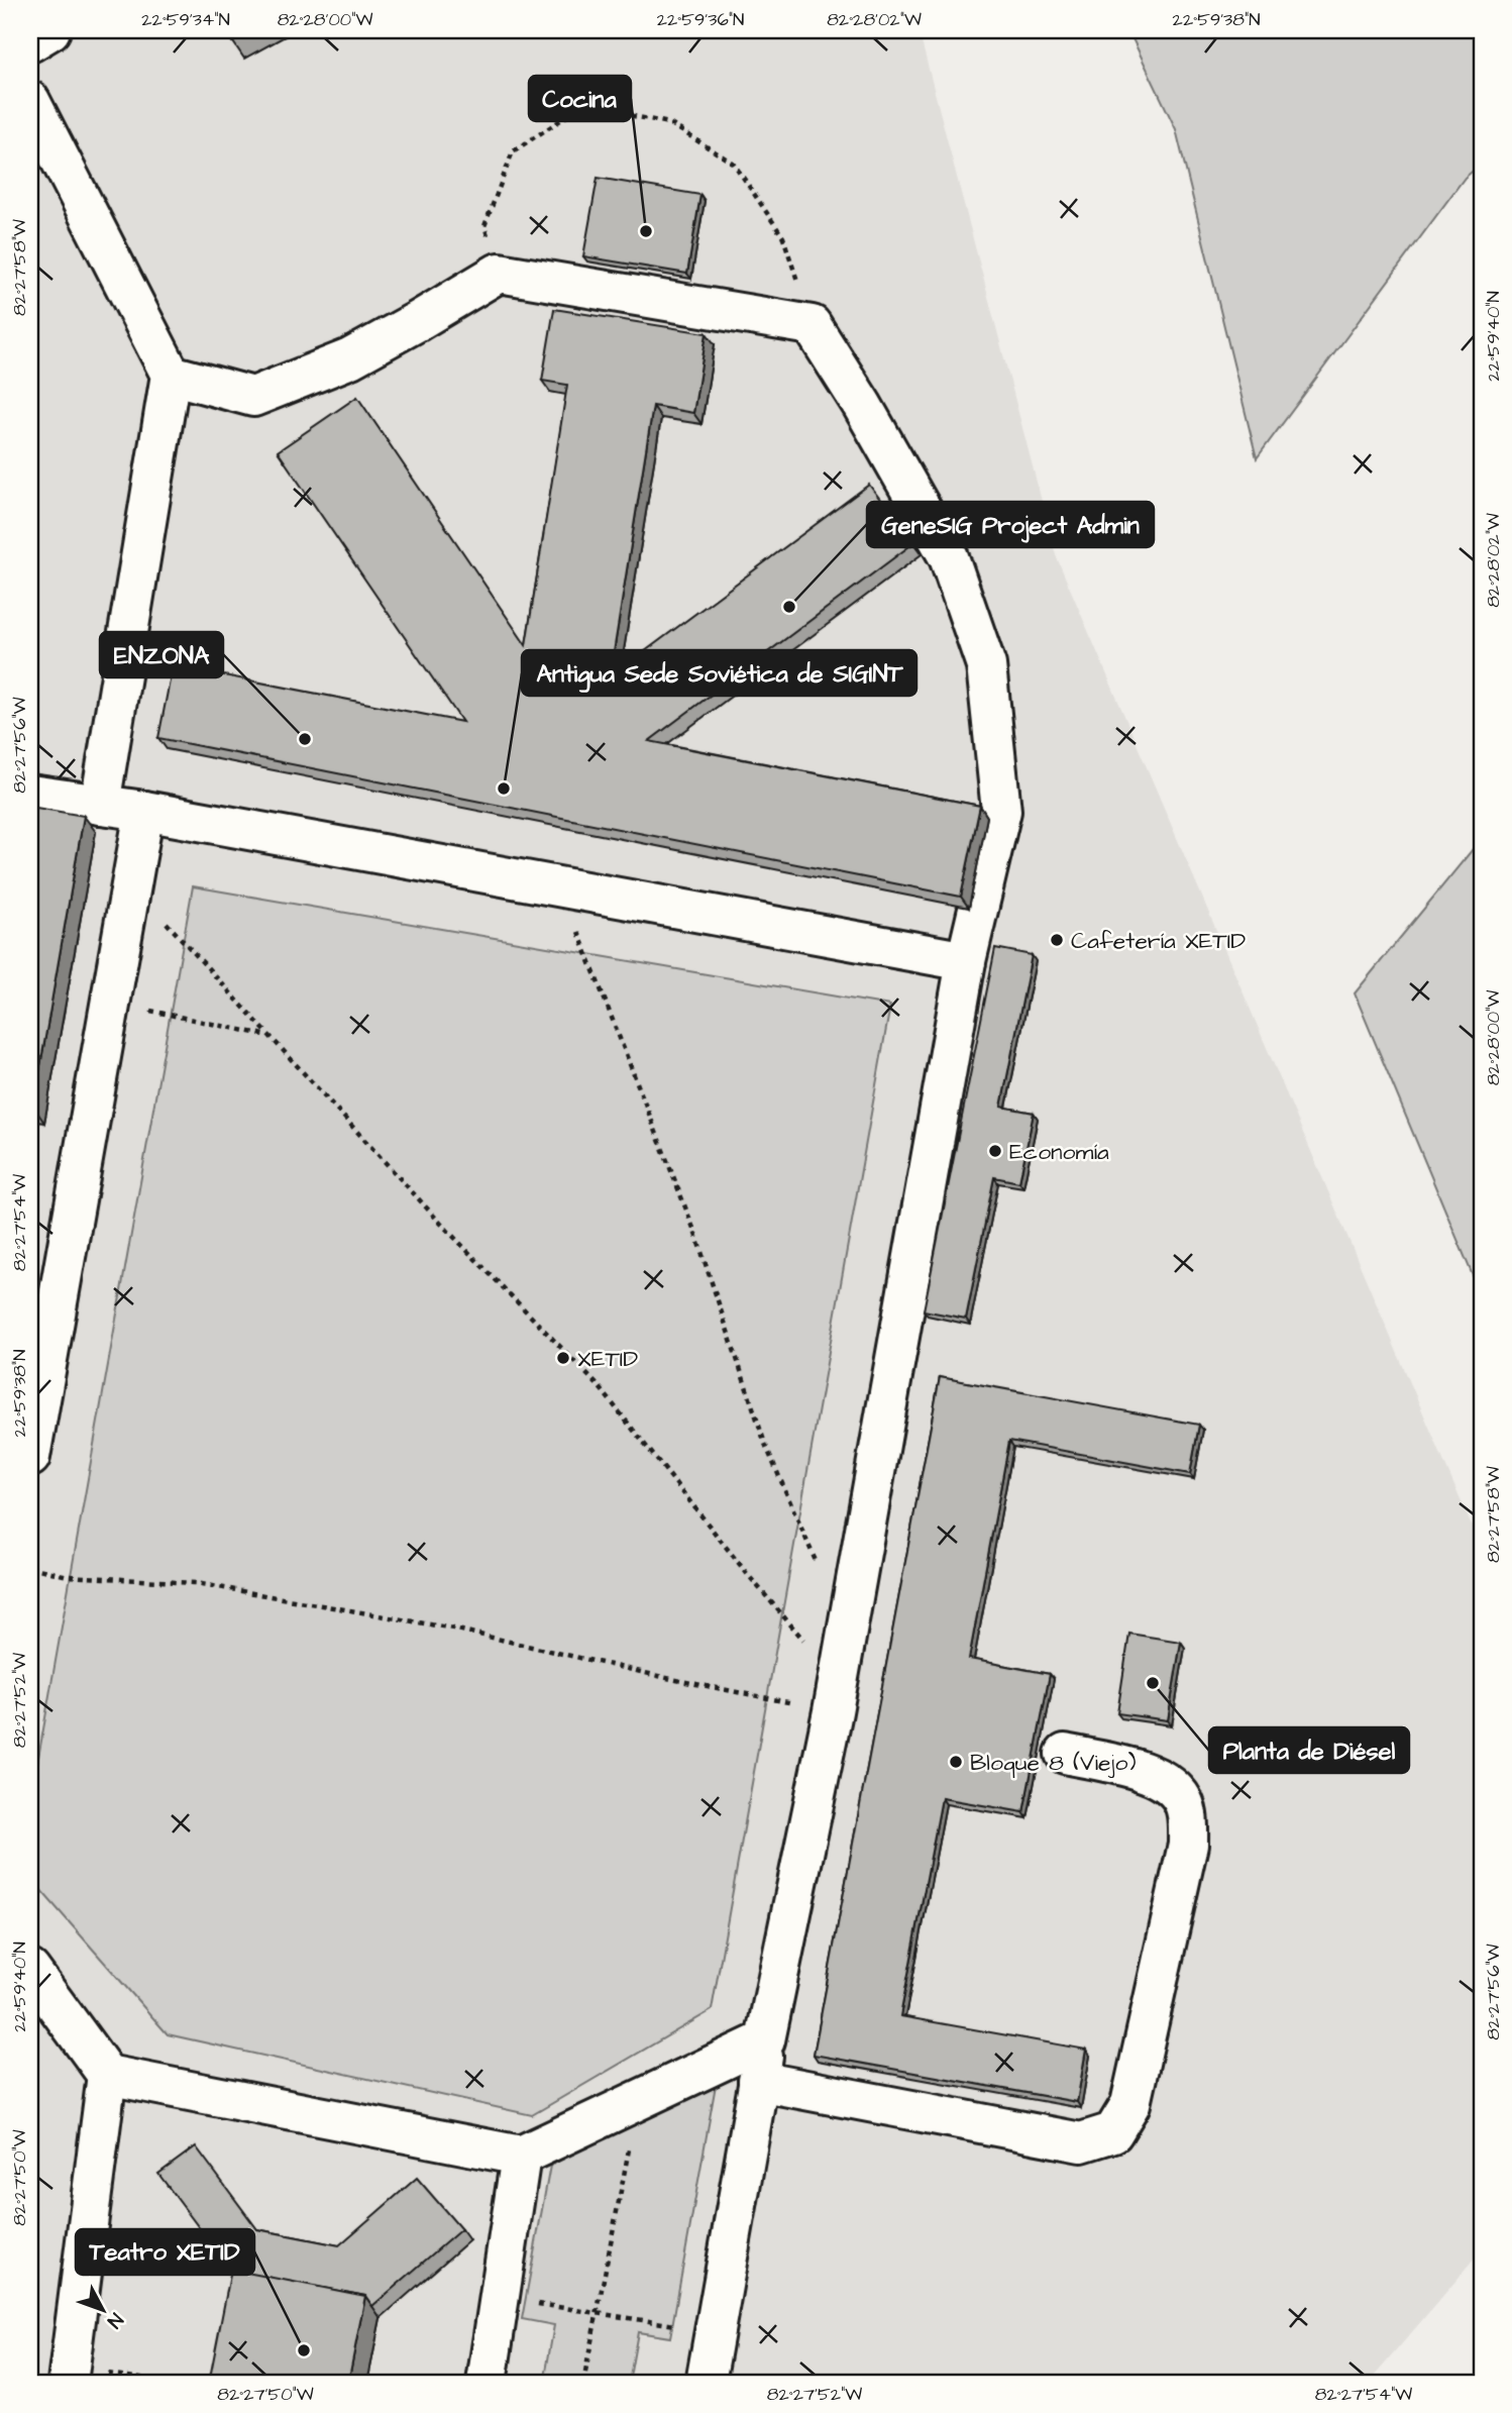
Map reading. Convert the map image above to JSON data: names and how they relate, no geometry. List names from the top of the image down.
{
  "places": [
    "Cocina",
    "GeneSIG Project Admin",
    "ENZONA",
    "Antigua Sede Soviética de SIGINT",
    "Cafetería XETID",
    "Economía",
    "XETID",
    "Planta de Diésel",
    "Bloque 8 (Viejo)",
    "Teatro XETID"
  ],
  "north": "bottom right",
  "coordinates": [
    "22°59'34\"N",
    "82°28'00\"W",
    "22°59'36\"N",
    "82°28'02\"W",
    "22°59'38\"N",
    "82°27'58\"W",
    "22°59'40\"N",
    "82°27'56\"W",
    "82°27'54\"W",
    "82°27'52\"W",
    "82°27'50\"W"
  ]
}
